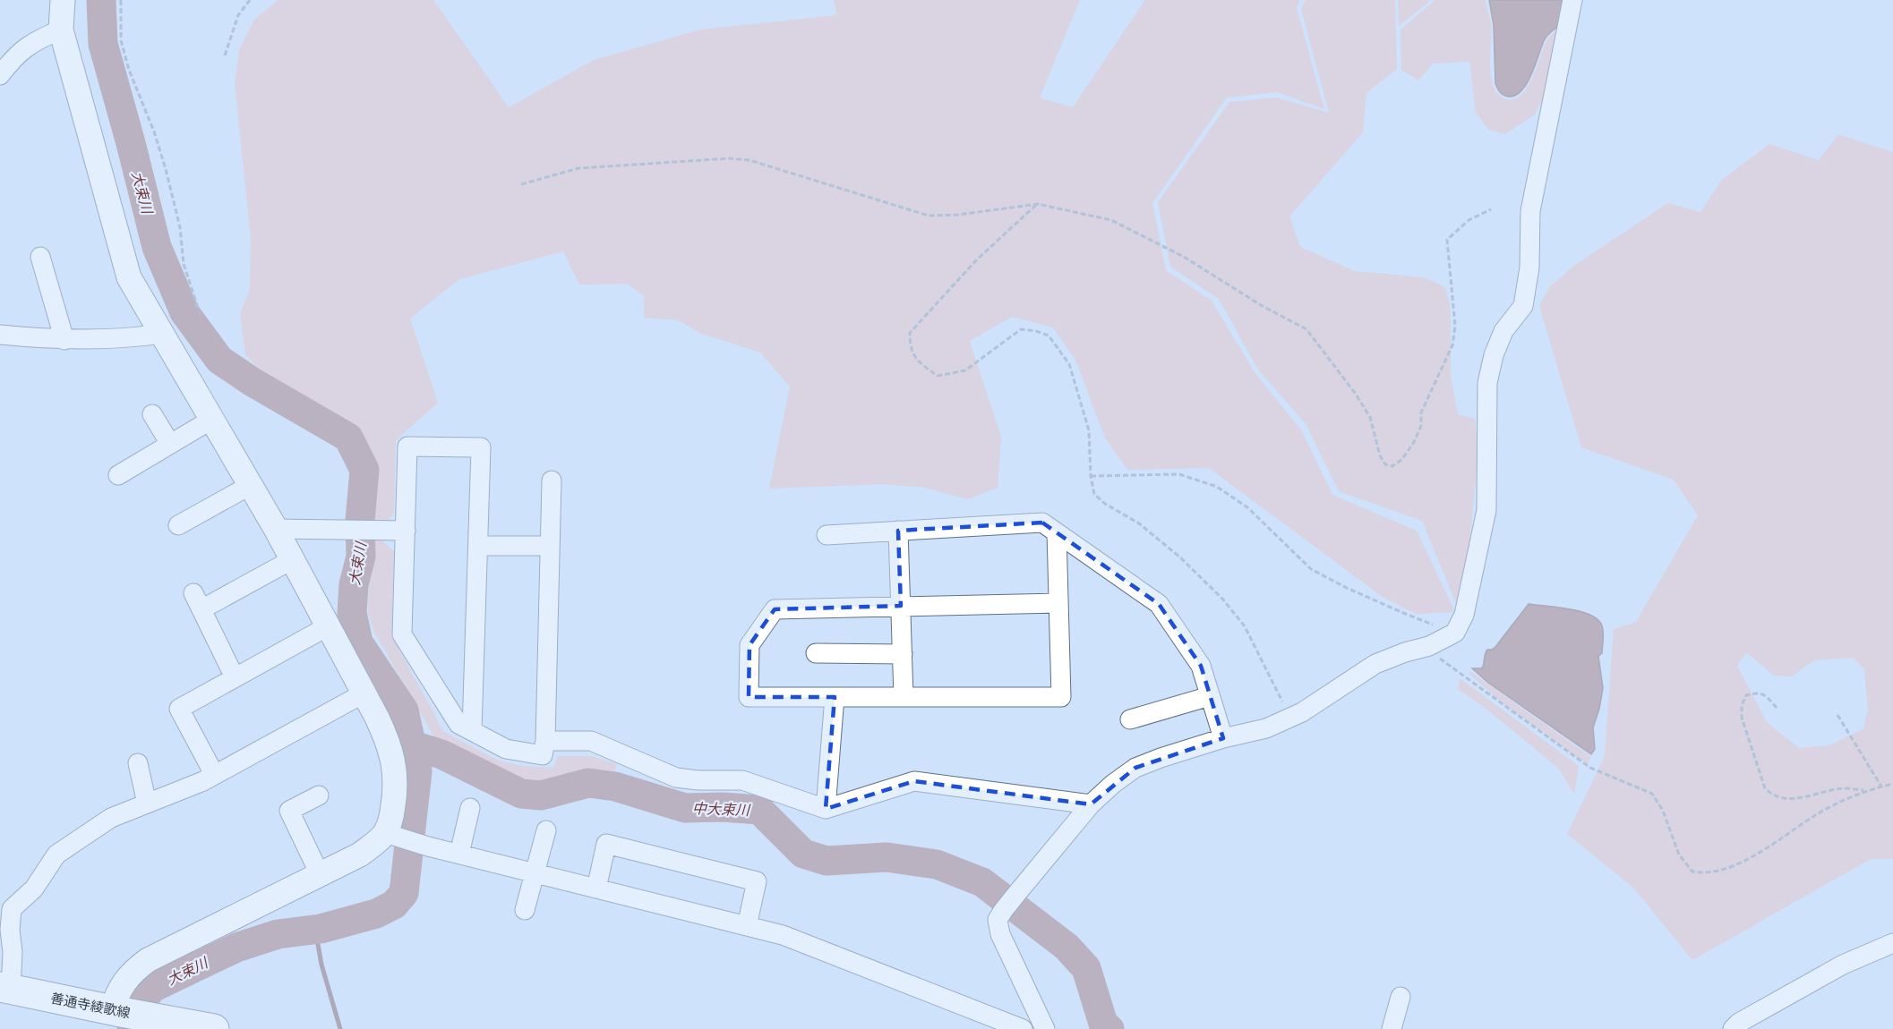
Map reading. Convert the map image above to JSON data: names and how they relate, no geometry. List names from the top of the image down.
{
  "streets": {
    "main road": ["善通寺綾歌線"]
  },
  "water": ["大束川", "中大束川"]
}
